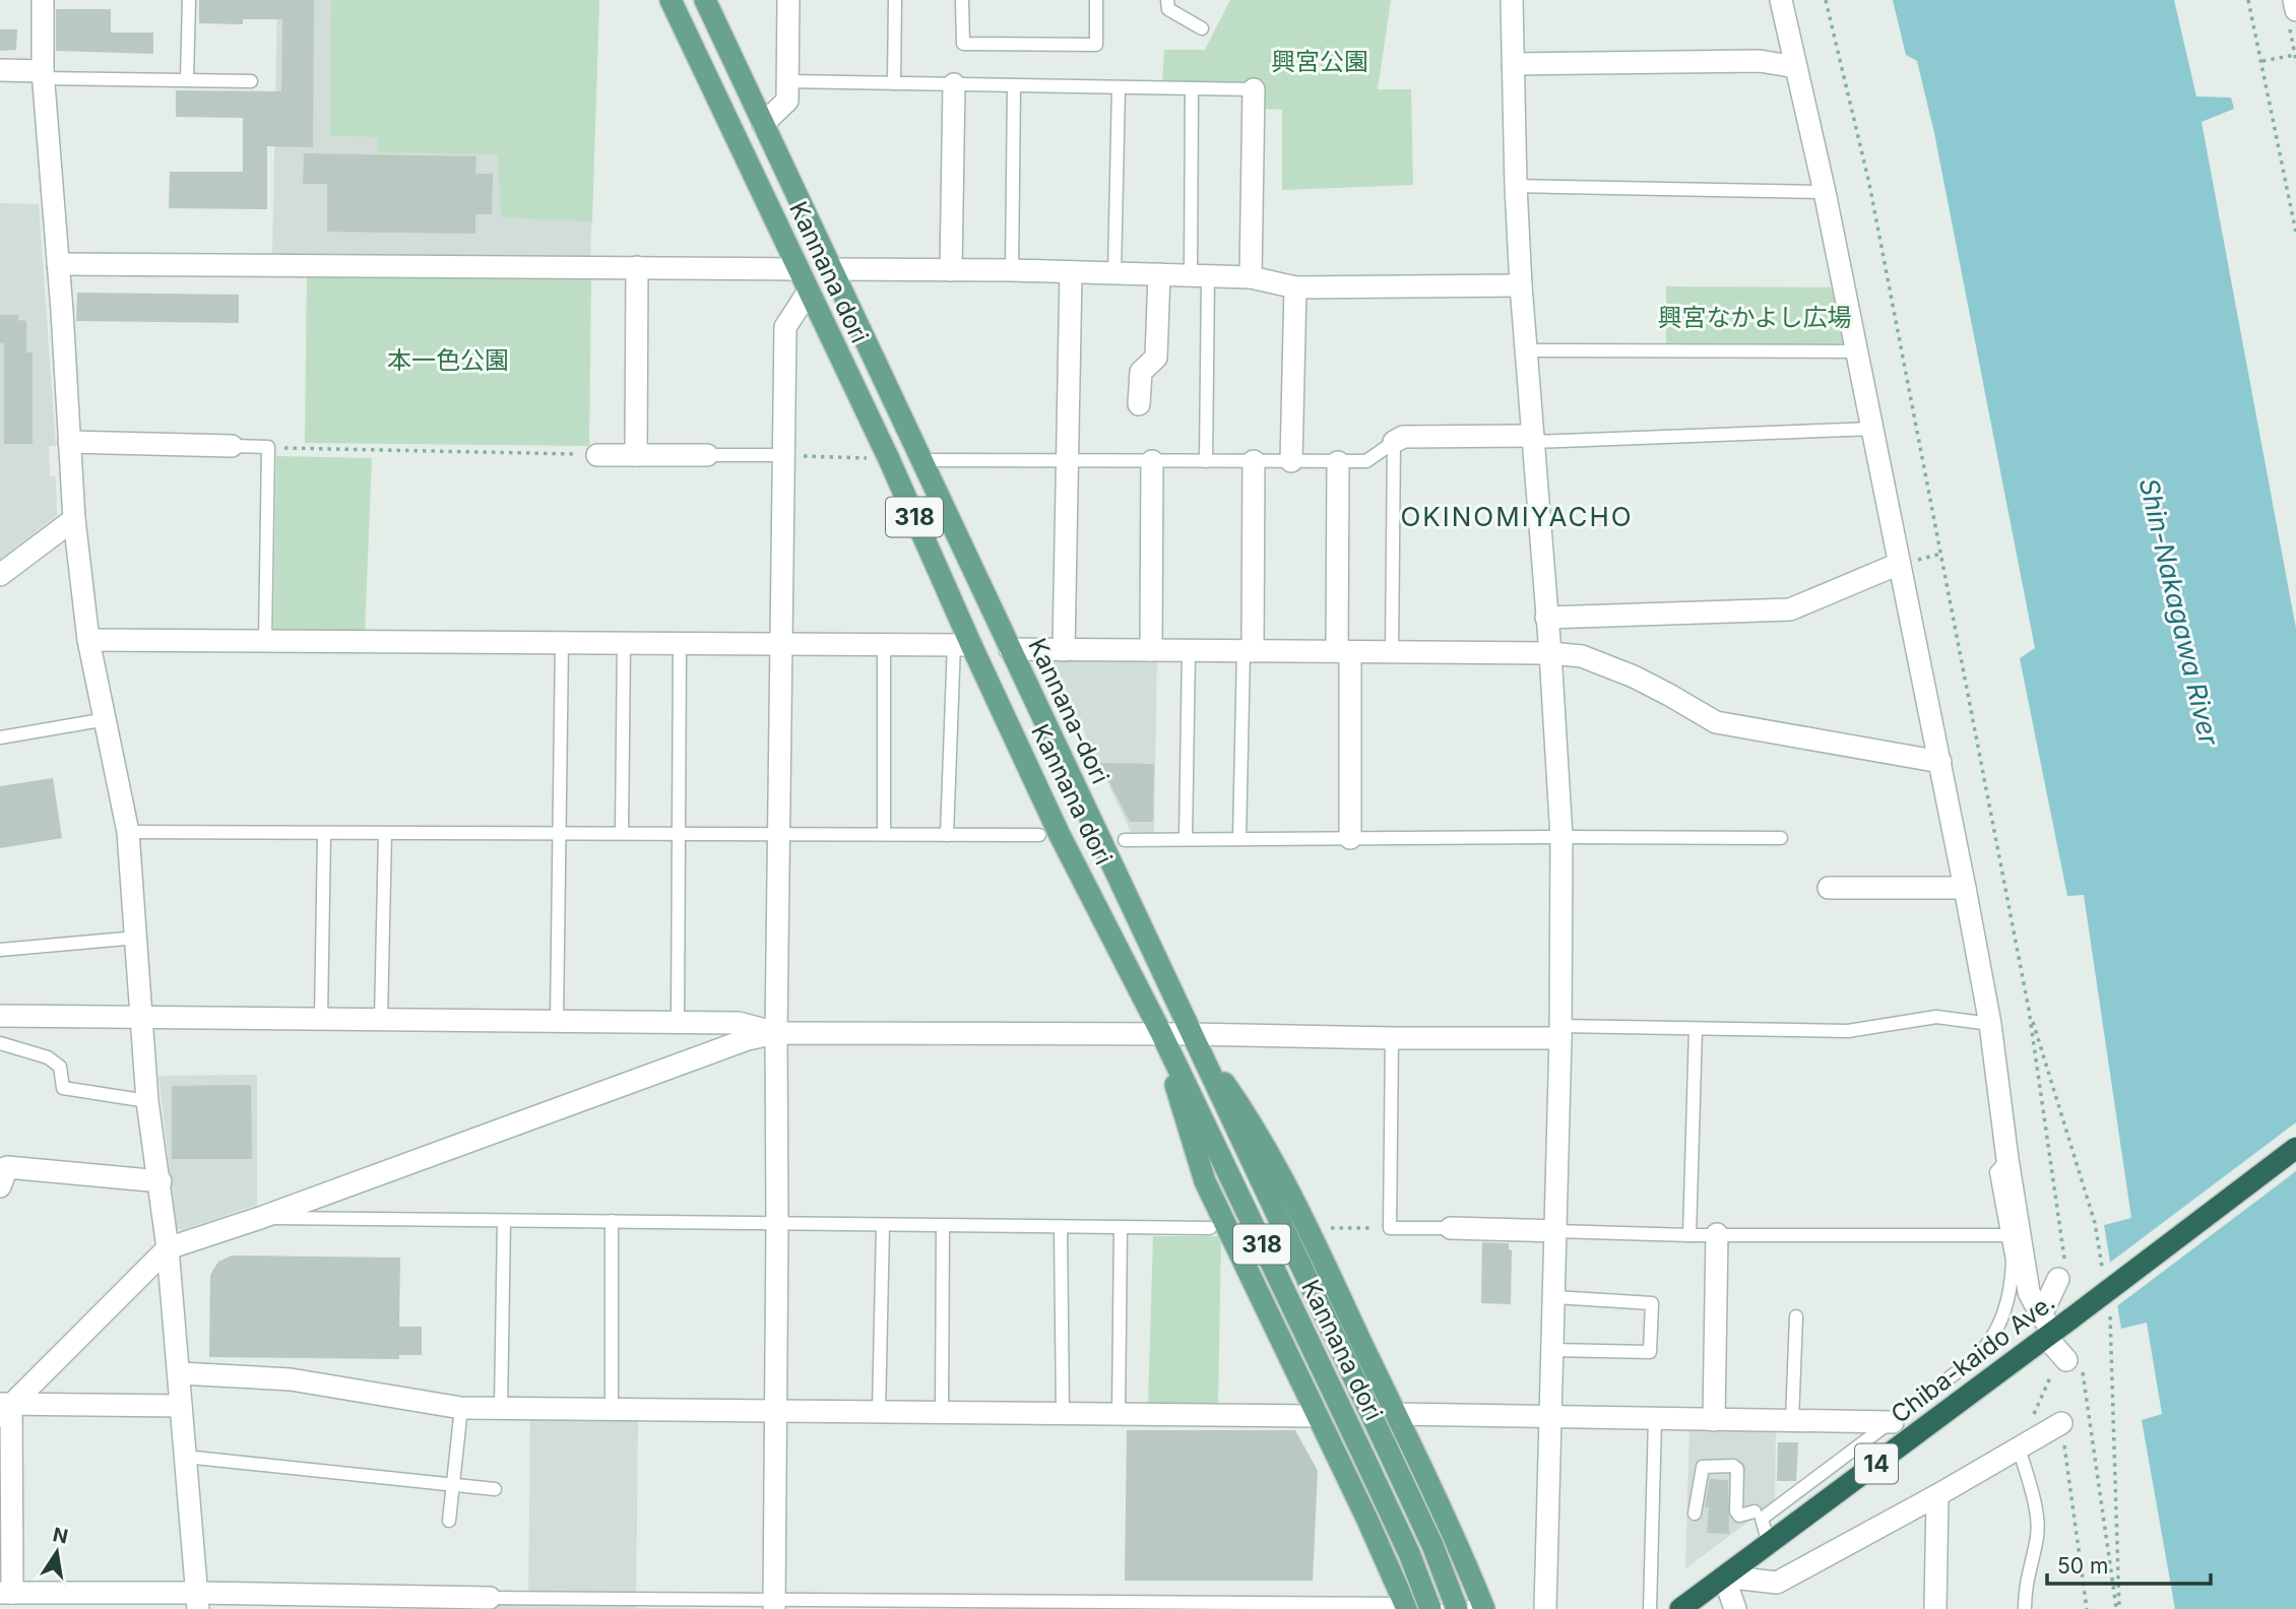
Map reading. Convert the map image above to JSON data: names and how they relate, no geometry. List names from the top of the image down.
{
  "streets": {
    "highway": ["Chiba-kaido Ave.", "14"],
    "main road": ["Kannana dori", "318", "Kannana-dori"]
  },
  "crossings": [
    ["Kannana dori", "Kannana-dori"]
  ],
  "districts": ["OKINOMIYACHO"],
  "water": ["Shin-Nakagawa River"],
  "parks": ["興宮公園", "興宮なかよし広場", "本一色公園"],
  "scale_bar": "50 m",
  "north": "top"
}
